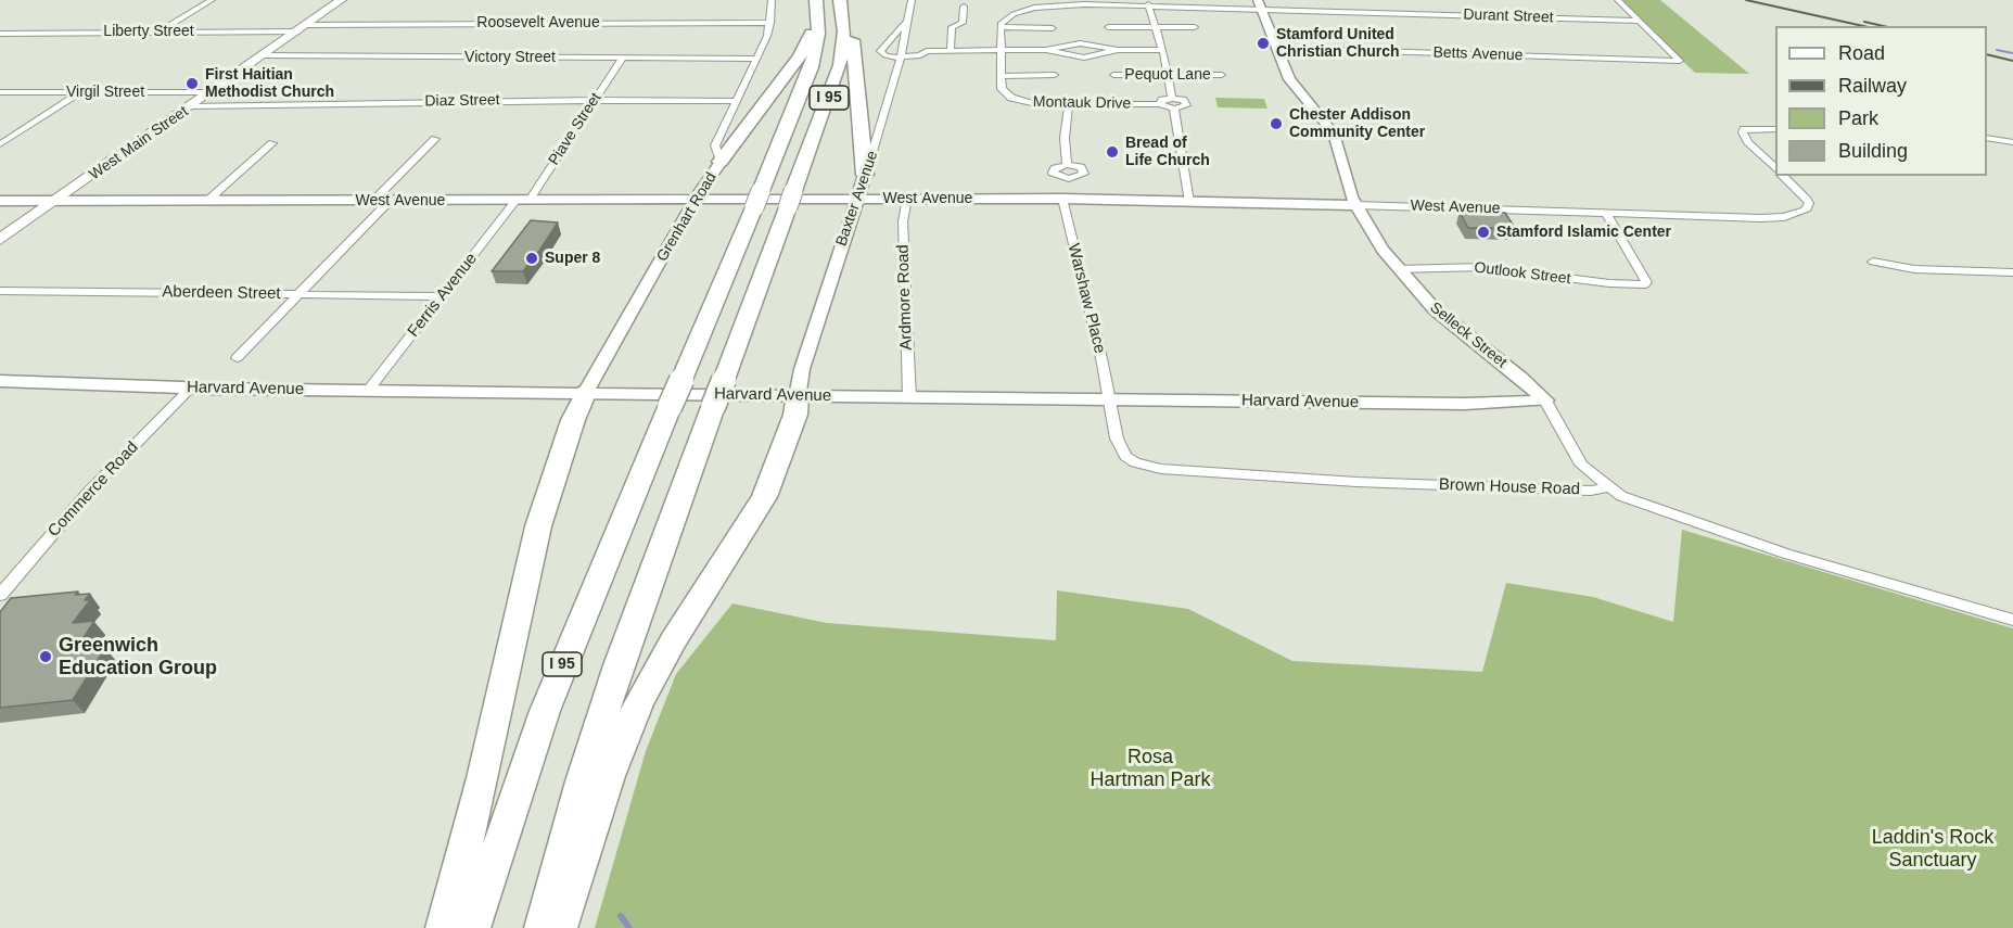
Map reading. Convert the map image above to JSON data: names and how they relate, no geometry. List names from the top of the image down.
{
  "streets": {
    "highway": ["I 95"],
    "main road": [
      "West Main Street",
      "Baxter Avenue",
      "West Avenue",
      "Grenhart Road",
      "Selleck Street",
      "Harvard Avenue"
    ],
    "street": [
      "Durant Street",
      "Roosevelt Avenue",
      "Liberty Street",
      "Betts Avenue",
      "Victory Street",
      "Pequot Lane",
      "Virgil Street",
      "Diaz Street",
      "Montauk Drive",
      "Piave Street",
      "Outlook Street",
      "Aberdeen Street",
      "Ferris Avenue",
      "Ardmore Road",
      "Warshaw Place",
      "Brown House Road",
      "Commerce Road"
    ]
  },
  "crossings": [
    ["Durant Street", "Betts Avenue"],
    ["Durant Street", "Selleck Street"],
    ["Roosevelt Avenue", "Liberty Street"],
    ["Roosevelt Avenue", "West Main Street"],
    ["Roosevelt Avenue", "Grenhart Road"],
    ["Liberty Street", "West Main Street"],
    ["Betts Avenue", "Selleck Street"],
    ["Victory Street", "Piave Street"],
    ["Victory Street", "West Main Street"],
    ["Victory Street", "Grenhart Road"],
    ["Virgil Street", "West Main Street"],
    ["Diaz Street", "Piave Street"],
    ["Diaz Street", "West Main Street"],
    ["Diaz Street", "Grenhart Road"],
    ["Piave Street", "West Avenue"],
    ["Piave Street", "Ferris Avenue"],
    ["West Main Street", "West Avenue"],
    ["Baxter Avenue", "West Avenue"],
    ["Baxter Avenue", "Harvard Avenue"],
    ["West Avenue", "Grenhart Road"],
    ["West Avenue", "Outlook Street"],
    ["West Avenue", "Ferris Avenue"],
    ["West Avenue", "Ardmore Road"],
    ["West Avenue", "Warshaw Place"],
    ["West Avenue", "Selleck Street"],
    ["Grenhart Road", "Harvard Avenue"],
    ["Outlook Street", "Selleck Street"],
    ["Aberdeen Street", "Ferris Avenue"],
    ["Ferris Avenue", "Harvard Avenue"],
    ["Ardmore Road", "Harvard Avenue"],
    ["Warshaw Place", "Harvard Avenue"],
    ["Warshaw Place", "Brown House Road"],
    ["Selleck Street", "Harvard Avenue"],
    ["Selleck Street", "Brown House Road"],
    ["Harvard Avenue", "Brown House Road"],
    ["Harvard Avenue", "Commerce Road"]
  ],
  "parks": ["Rosa Hartman Park", "Laddin's Rock Sanctuary"],
  "places": [
    "Stamford United Christian Church",
    "First Haitian Methodist Church",
    "Chester Addison Community Center",
    "Bread of Life Church",
    "Stamford Islamic Center",
    "Super 8",
    "Greenwich Education Group"
  ],
  "legend": [
    "Road",
    "Railway",
    "Park",
    "Building"
  ]
}
